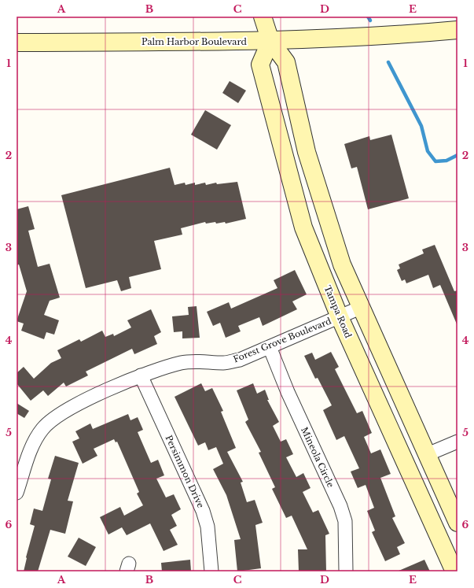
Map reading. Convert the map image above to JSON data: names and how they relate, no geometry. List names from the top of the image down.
{
  "streets": {
    "main road": ["Palm Harbor Boulevard", "Tampa Road"],
    "street": ["Forest Grove Boulevard", "Mineola Circle", "Persimmon Drive"]
  },
  "crossings": [
    ["Palm Harbor Boulevard", "Tampa Road"],
    ["Tampa Road", "Forest Grove Boulevard"],
    ["Forest Grove Boulevard", "Mineola Circle"],
    ["Forest Grove Boulevard", "Persimmon Drive"]
  ],
  "grid": {
    "columns": [
      "A",
      "B",
      "C",
      "D",
      "E"
    ],
    "rows": [
      "1",
      "2",
      "3",
      "4",
      "5",
      "6"
    ]
  }
}
